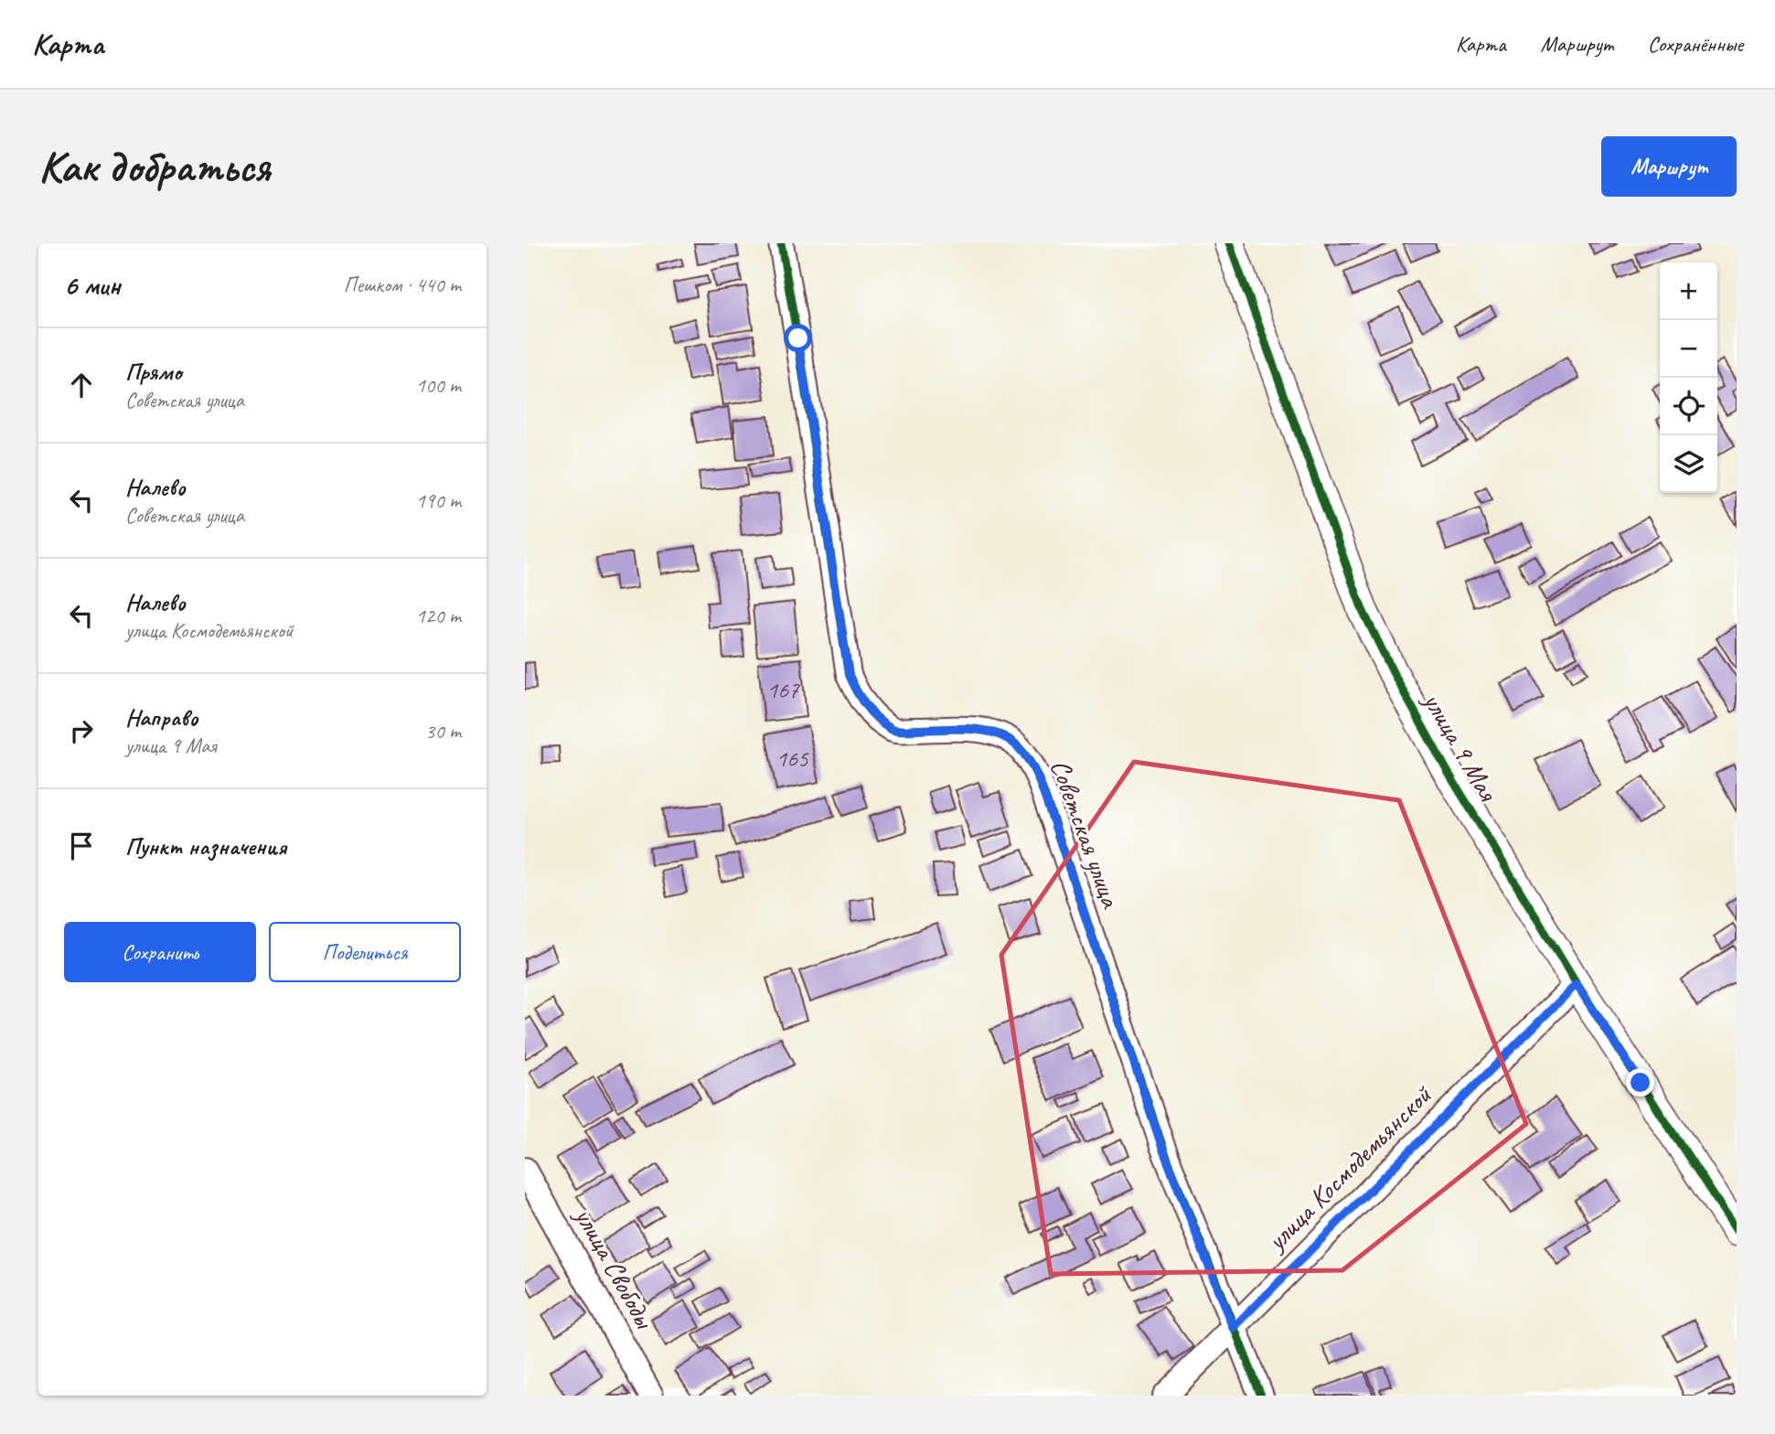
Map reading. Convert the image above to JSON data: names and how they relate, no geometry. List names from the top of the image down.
{
  "streets": {
    "street": [
      "улица 9 Мая",
      "Советская улица",
      "улица Космодемьянской",
      "улица Свободы"
    ]
  },
  "crossings": [
    ["улица 9 Мая", "улица Космодемьянской"],
    ["Советская улица", "улица Космодемьянской"]
  ],
  "house_numbers": ["167", "165"],
  "page": {
    "header": "Карта",
    "nav": ["Карта", "Маршрут", "Сохранённые"],
    "buttons": [
      "Маршрут",
      ["Сохранить", "Поделиться"]
    ],
    "title": "Как добраться",
    "heading": ["6 мин", "Пешком · 440 m"],
    "map_buttons": ["+", "−"],
    "list": [
      ["Прямо", "Советская улица", "100 m"],
      ["Налево", "Советская улица", "190 m"],
      ["Налево", "улица Космодемьянской", "120 m"],
      ["Направо", "улица 9 Мая", "30 m"],
      "Пункт назначения"
    ]
  }
}
